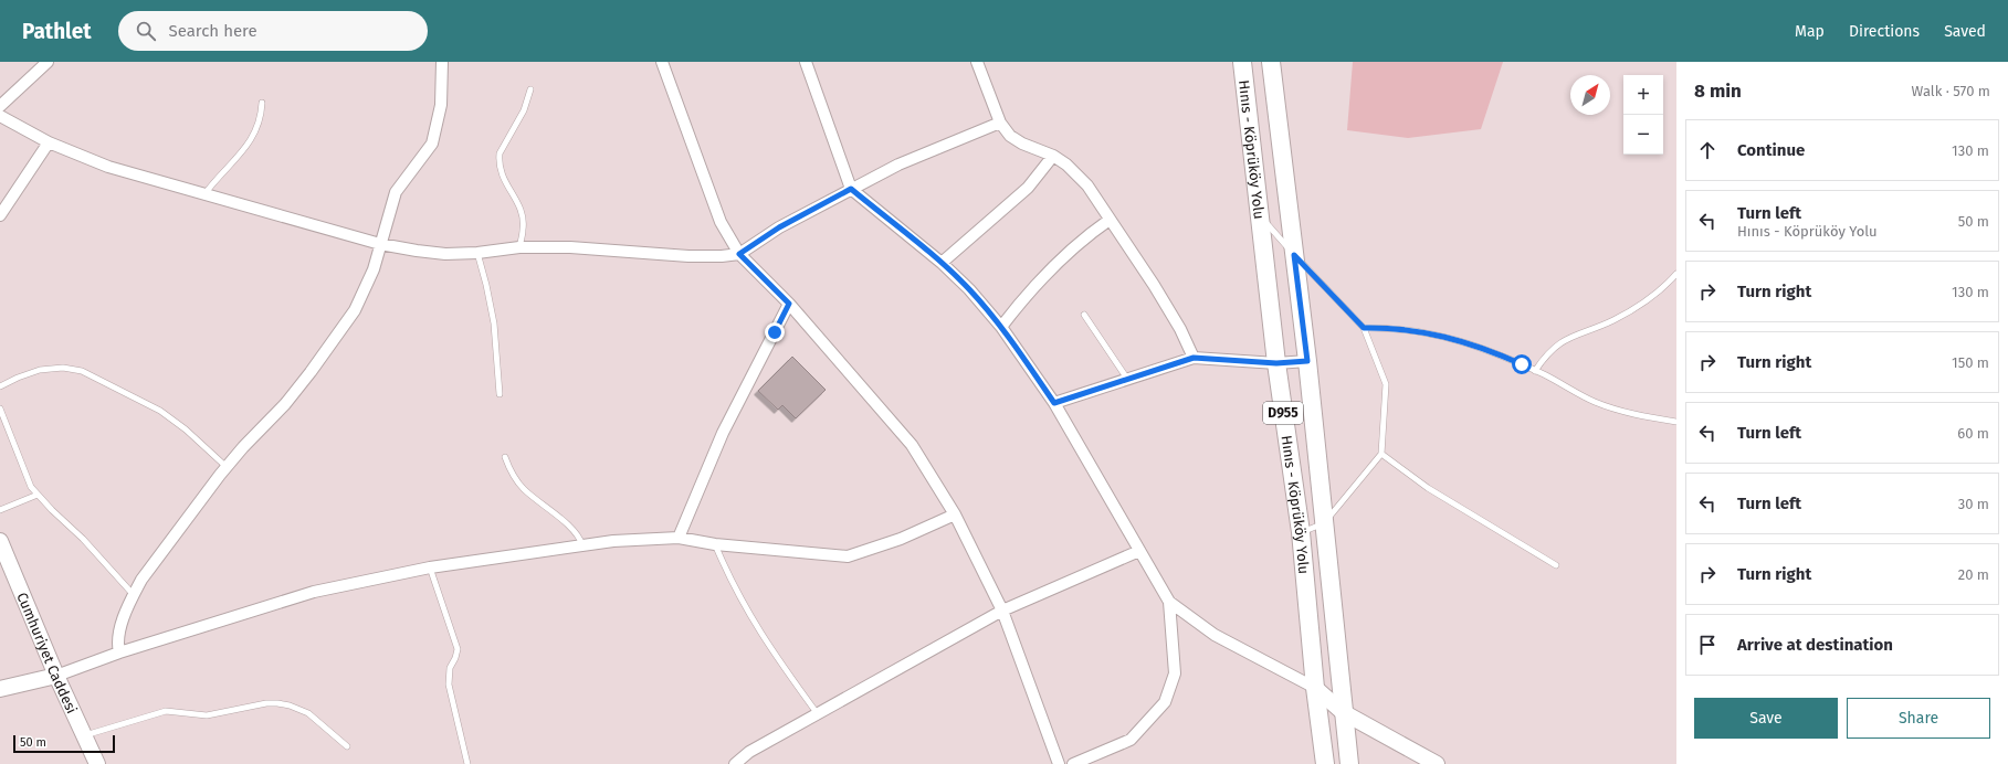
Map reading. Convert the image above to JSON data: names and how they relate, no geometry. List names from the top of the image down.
{
  "streets": {
    "main road": ["Hınıs - Köprüköy Yolu", "D955", "Cumhuriyet Caddesi"]
  },
  "scale_bar": "50 m",
  "north": "top right",
  "page": {
    "header": "Pathlet",
    "search": "Search here",
    "nav": ["Map", "Directions", "Saved"],
    "heading": ["8 min", "Walk · 570 m"],
    "map_buttons": ["+", "−"],
    "list": [
      ["Continue", "130 m"],
      ["Turn left", "Hınıs - Köprüköy Yolu", "50 m"],
      ["Turn right", "130 m"],
      ["Turn right", "150 m"],
      ["Turn left", "60 m"],
      ["Turn left", "30 m"],
      ["Turn right", "20 m"],
      "Arrive at destination"
    ],
    "buttons": ["Save", "Share"],
    "scale": "50 m"
  }
}
